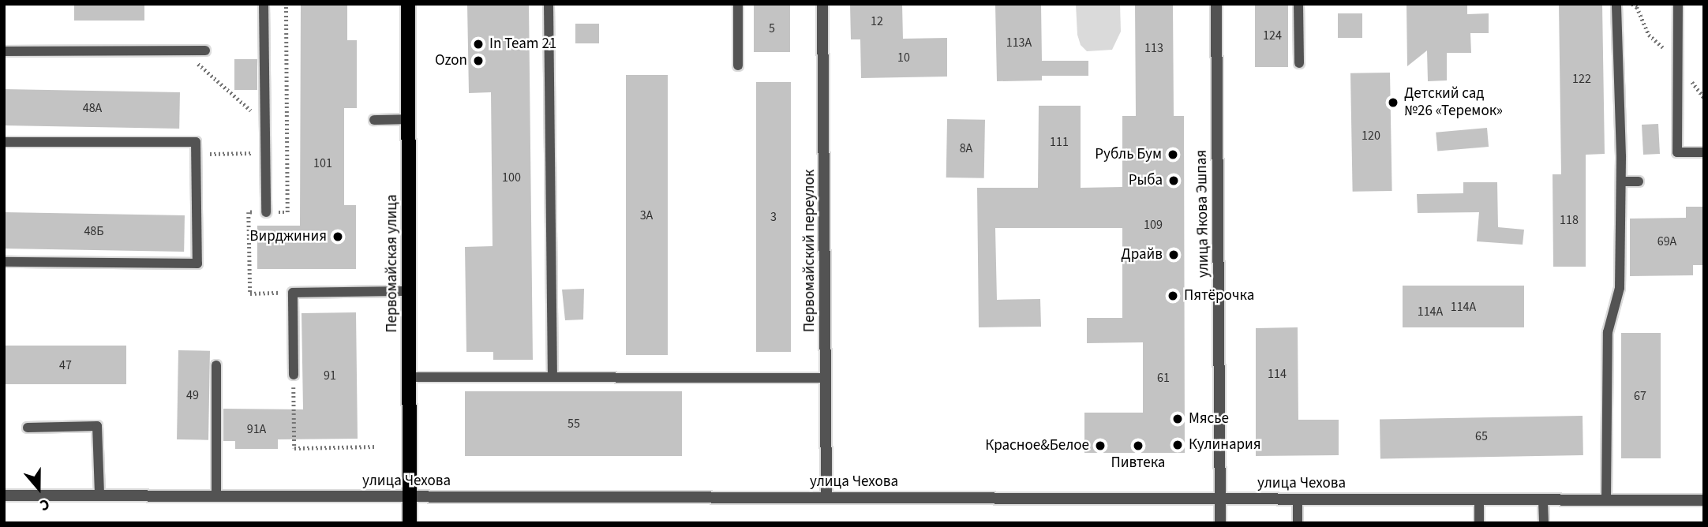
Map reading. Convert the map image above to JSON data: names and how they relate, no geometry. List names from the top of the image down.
{
  "streets": {
    "main road": ["Первомайская улица"],
    "street": ["улица Якова Эшпая", "Первомайский переулок", "улица Чехова"]
  },
  "crossings": [
    ["улица Якова Эшпая", "улица Чехова"],
    ["Первомайский переулок", "улица Чехова"],
    ["Первомайская улица", "улица Чехова"]
  ],
  "places": [
    "In Team 21",
    "Ozon",
    "Детский сад №26 «Теремок»",
    "Рубль Бум",
    "Рыба",
    "Вирджиния",
    "Драйв",
    "Пятёрочка",
    "Мясье",
    "Кулинария",
    "Красное&Белое",
    "Пивтека"
  ],
  "house_numbers": [
    "12",
    "5",
    "124",
    "113А",
    "113",
    "10",
    "122",
    "48А",
    "120",
    "111",
    "8А",
    "101",
    "100",
    "3А",
    "3",
    "118",
    "109",
    "48Б",
    "69А",
    "114А",
    "114А",
    "47",
    "114",
    "91",
    "61",
    "49",
    "67",
    "55",
    "91А",
    "65"
  ],
  "north": "bottom"
}
